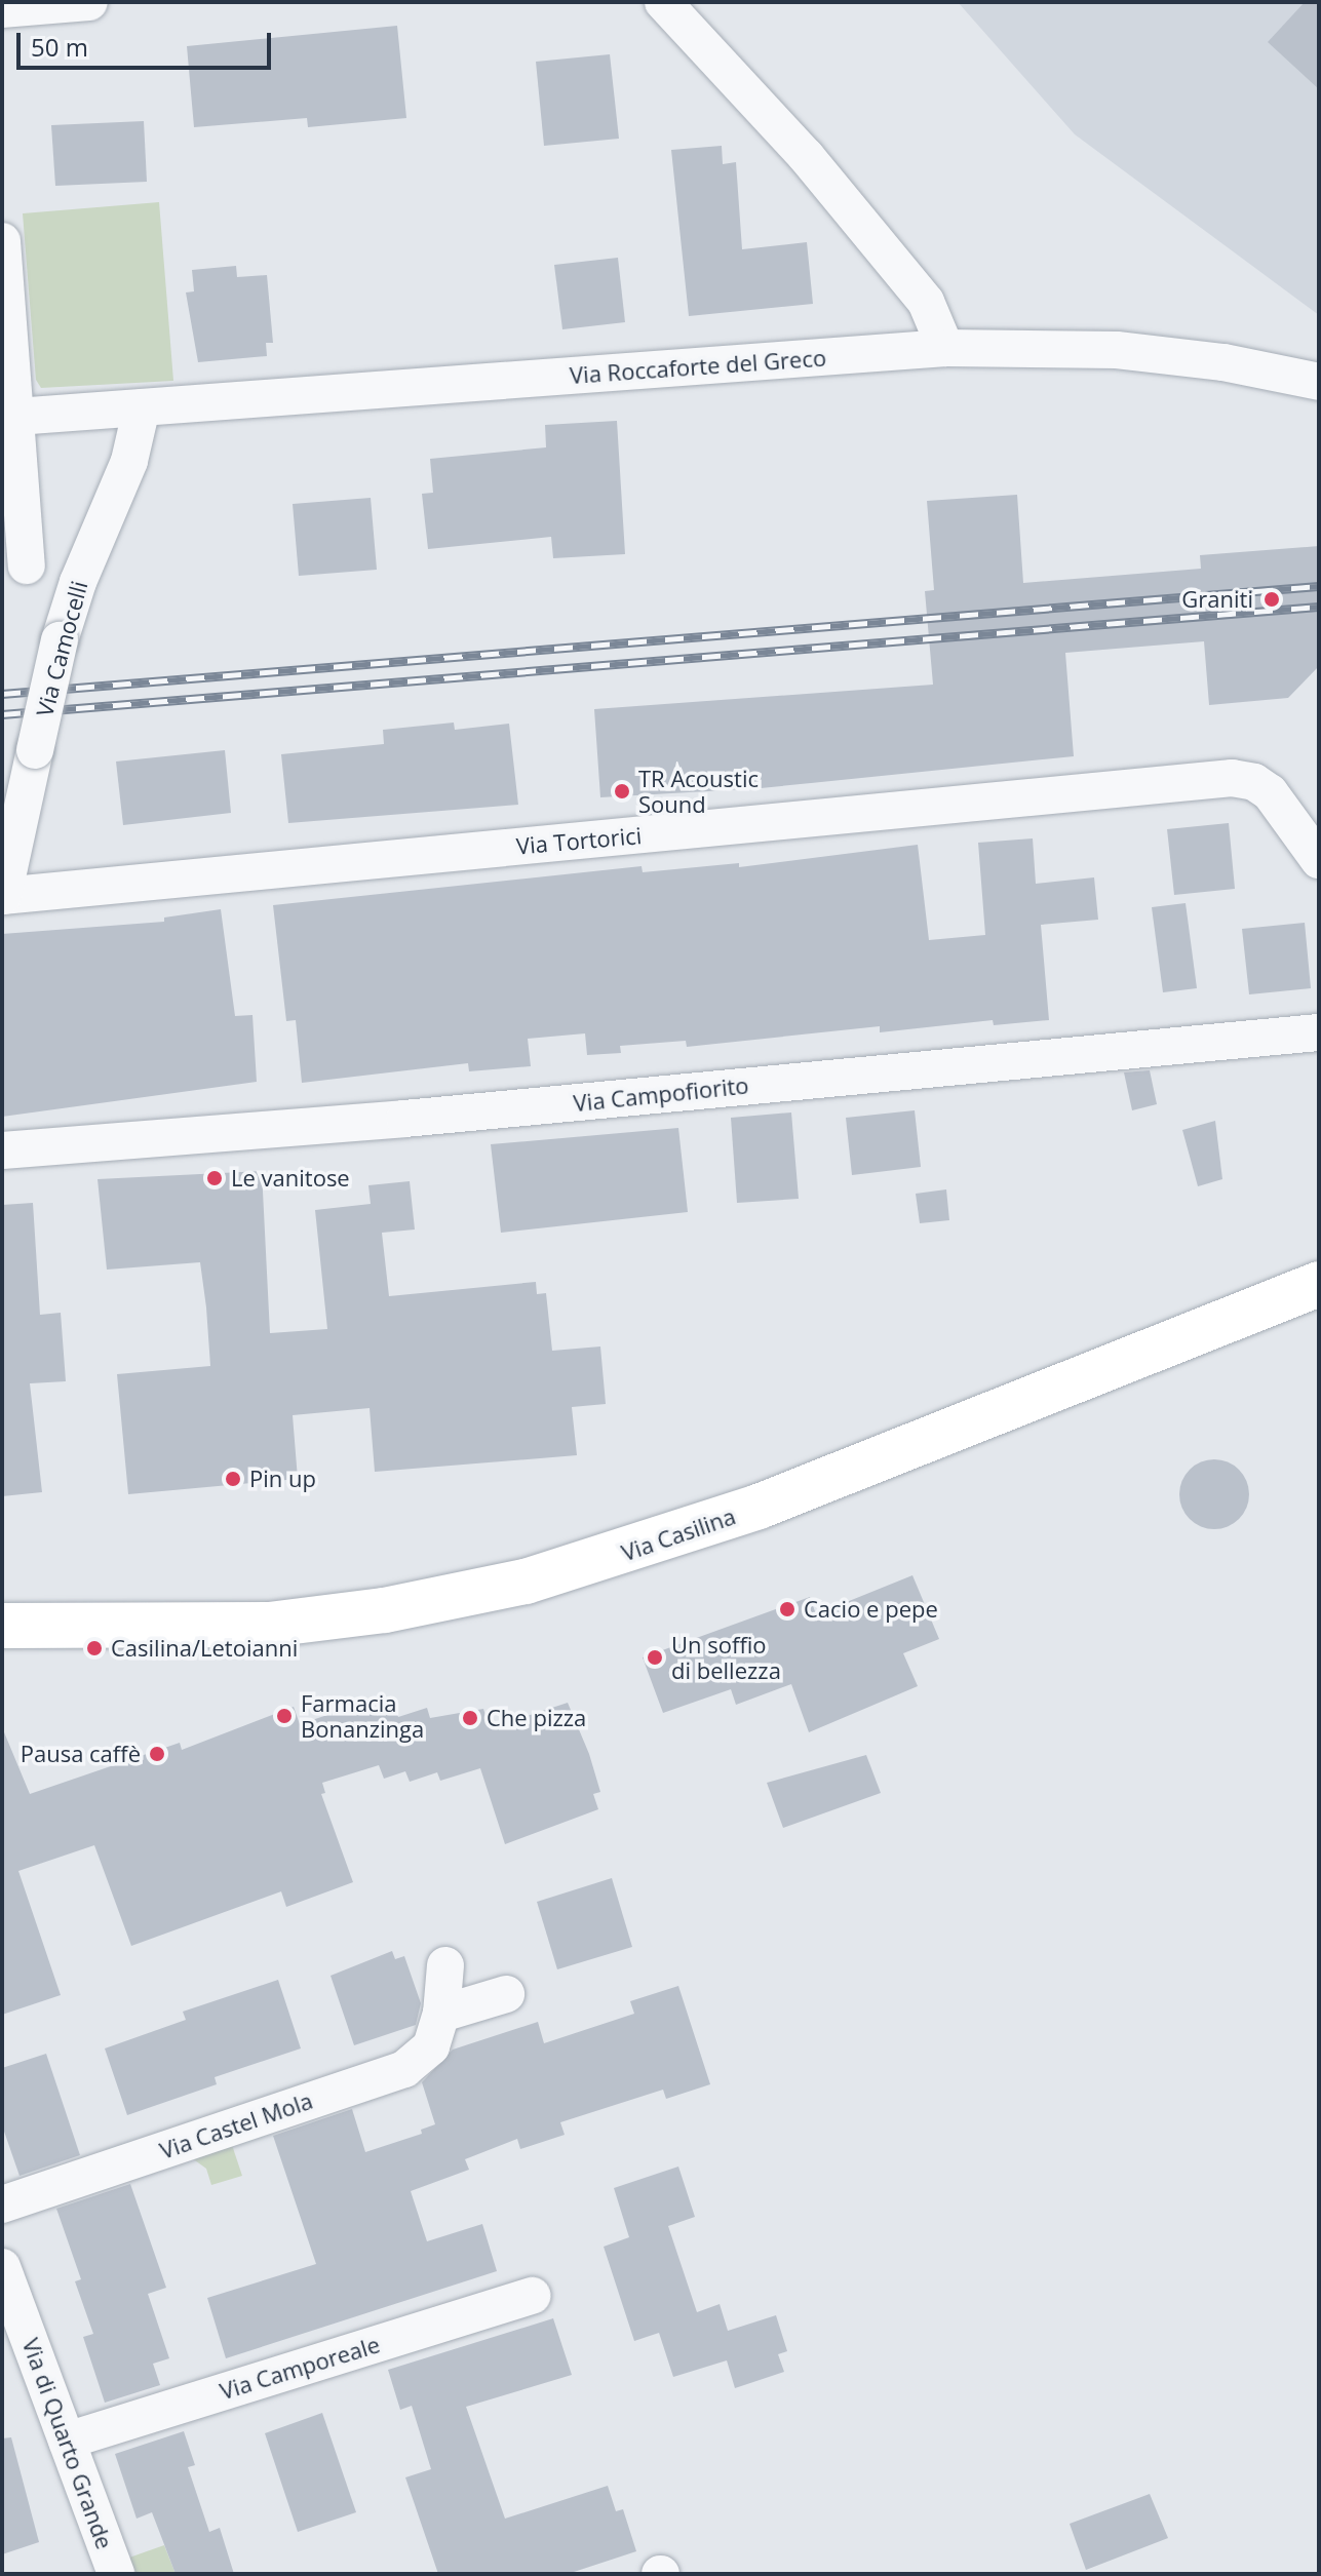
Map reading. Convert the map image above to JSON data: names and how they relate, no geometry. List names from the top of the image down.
{
  "streets": {
    "main road": ["Via Casilina"],
    "street": [
      "Via Roccaforte del Greco",
      "Via Camocelli",
      "Via Tortorici",
      "Via Campofiorito",
      "Via Castel Mola",
      "Via Camporeale",
      "Via di Quarto Grande"
    ]
  },
  "crossings": [
    ["Via Roccaforte del Greco", "Via Camocelli"],
    ["Via Camocelli", "Via Tortorici"],
    ["Via Camporeale", "Via di Quarto Grande"]
  ],
  "places": [
    "Graniti",
    "TR Acoustic Sound",
    "Le vanitose",
    "Pin up",
    "Cacio e pepe",
    "Casilina/Letoianni",
    "Un soffio di bellezza",
    "Farmacia Bonanzinga",
    "Che pizza",
    "Pausa caffè"
  ],
  "scale_bar": "50 m"
}
